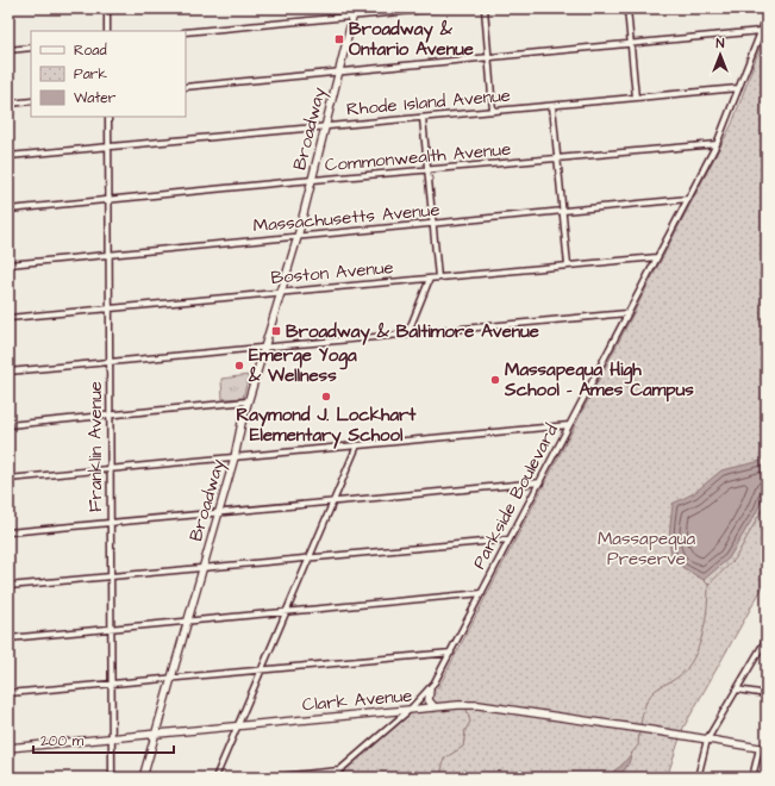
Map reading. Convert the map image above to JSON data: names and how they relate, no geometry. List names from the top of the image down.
{
  "streets": {
    "main road": ["Broadway", "Clark Avenue"],
    "street": [
      "Rhode Island Avenue",
      "Commonwealth Avenue",
      "Massachusetts Avenue",
      "Boston Avenue",
      "Franklin Avenue",
      "Parkside Boulevard"
    ]
  },
  "crossings": [
    ["Rhode Island Avenue", "Broadway"],
    ["Rhode Island Avenue", "Franklin Avenue"],
    ["Rhode Island Avenue", "Parkside Boulevard"],
    ["Broadway", "Commonwealth Avenue"],
    ["Broadway", "Massachusetts Avenue"],
    ["Broadway", "Boston Avenue"],
    ["Broadway", "Clark Avenue"],
    ["Commonwealth Avenue", "Franklin Avenue"],
    ["Commonwealth Avenue", "Parkside Boulevard"],
    ["Massachusetts Avenue", "Franklin Avenue"],
    ["Massachusetts Avenue", "Parkside Boulevard"],
    ["Boston Avenue", "Franklin Avenue"],
    ["Boston Avenue", "Parkside Boulevard"],
    ["Franklin Avenue", "Clark Avenue"],
    ["Parkside Boulevard", "Clark Avenue"]
  ],
  "parks": ["Massapequa Preserve"],
  "places": {
    "transit": ["Broadway & Ontario Avenue", "Broadway & Baltimore Avenue"],
    "other": ["Emerge Yoga & Wellness", "Massapequa High School - Ames Campus", "Raymond J. Lockhart Elementary School"]
  },
  "legend": ["Road", "Park", "Water"],
  "scale_bar": "200 m",
  "north": "top"
}
